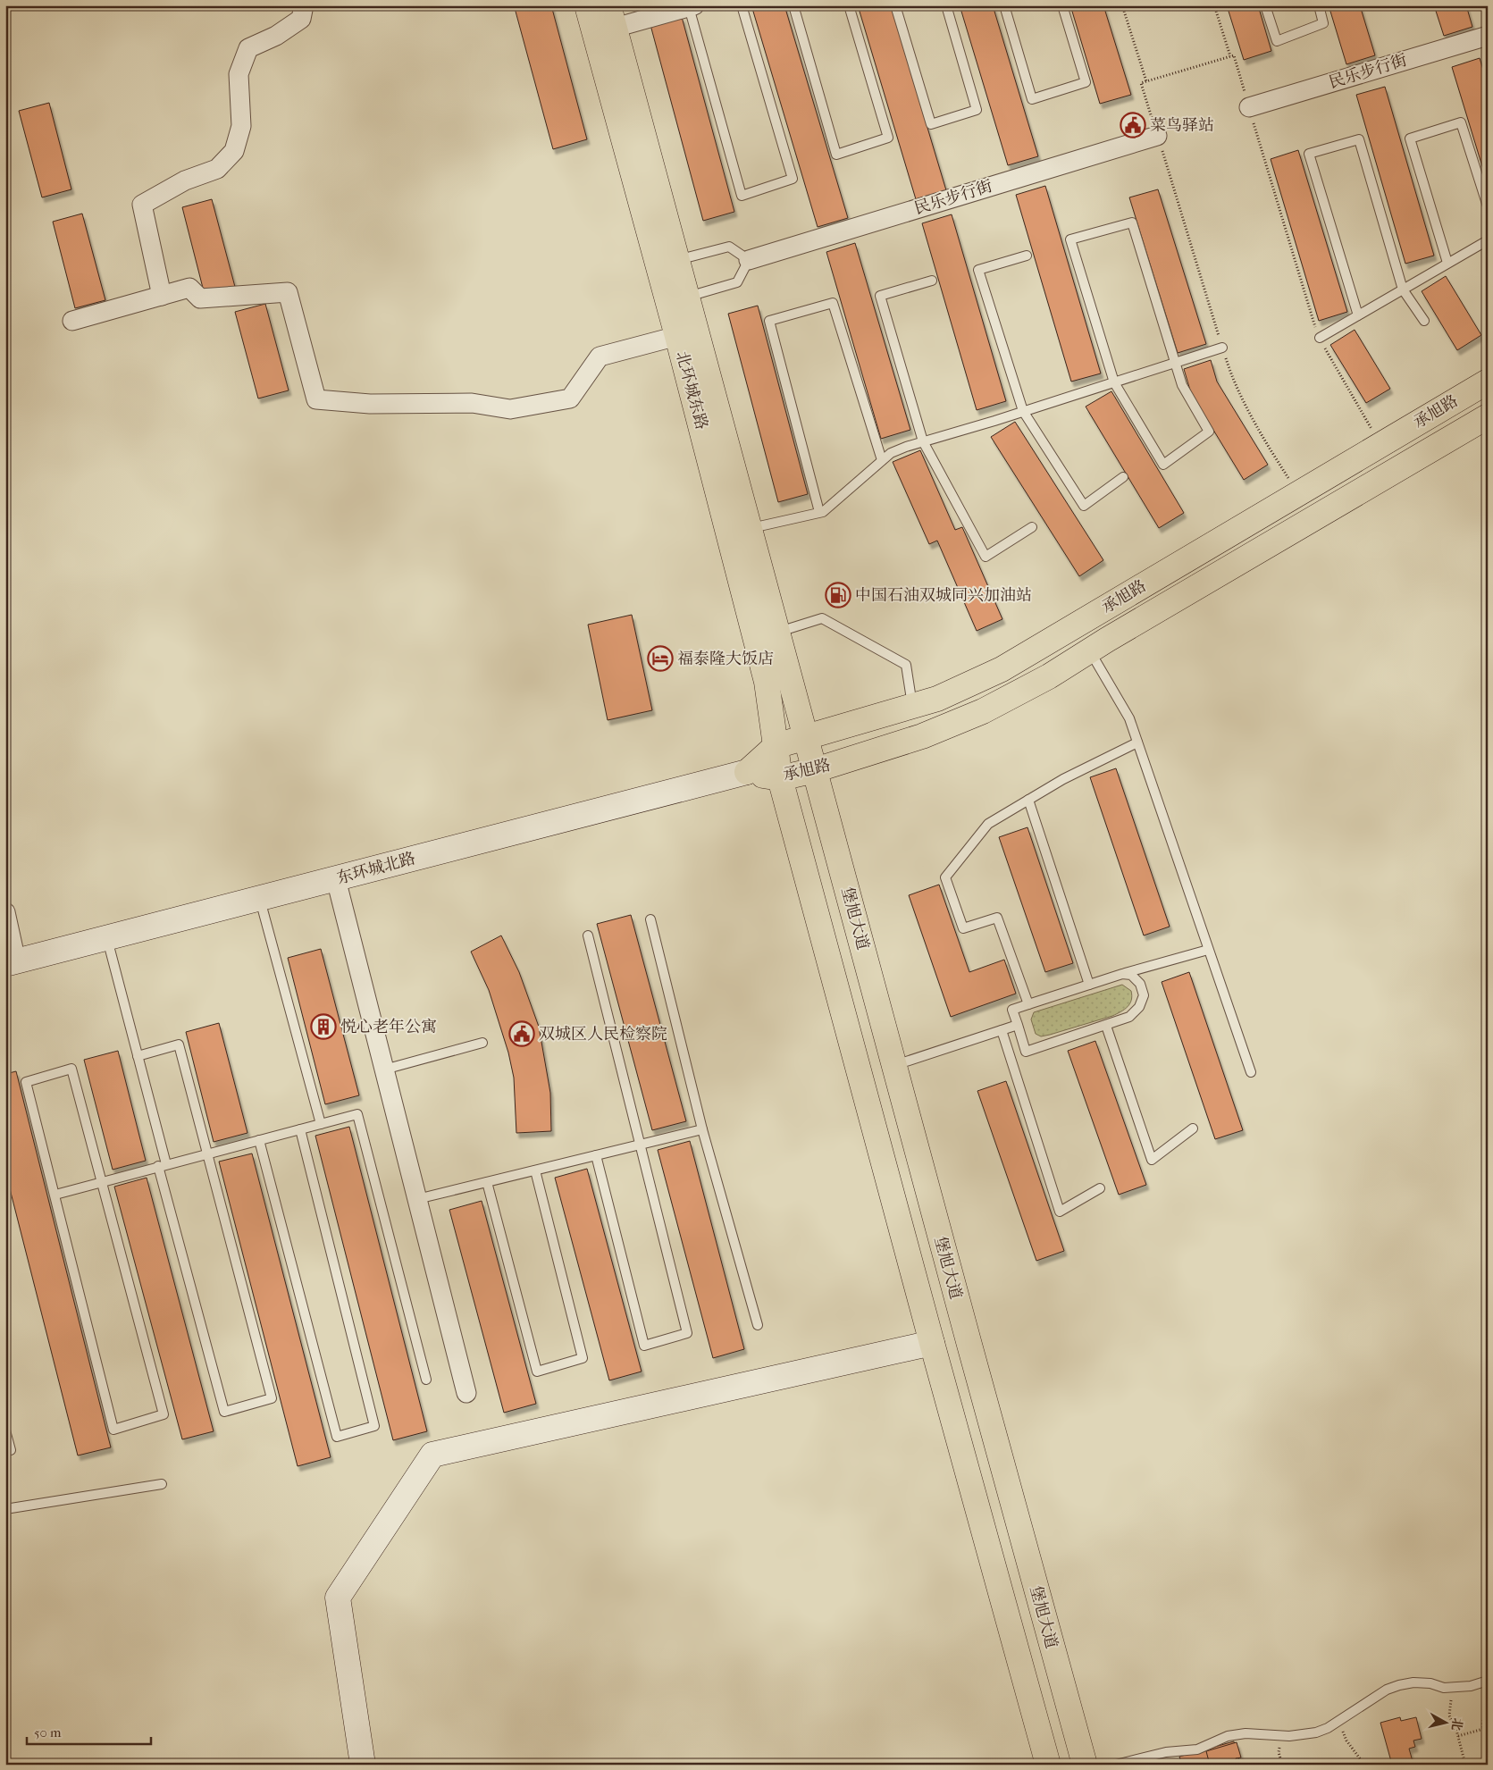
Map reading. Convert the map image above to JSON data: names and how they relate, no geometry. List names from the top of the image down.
{
  "streets": {
    "main road": ["北环城东路", "承旭路", "堡旭大道"],
    "street": ["民乐步行街", "东环城北路"]
  },
  "crossings": [
    ["北环城东路", "承旭路"],
    ["北环城东路", "堡旭大道"],
    ["承旭路", "东环城北路"],
    ["承旭路", "堡旭大道"]
  ],
  "places": {
    "public building": ["菜鸟驿站", "双城区人民检察院"],
    "fuel station": ["中国石油双城同兴加油站"],
    "hotel": ["福泰隆大饭店"],
    "building": ["悦心老年公寓"]
  },
  "scale_bar": "50 m",
  "north": "right"
}
